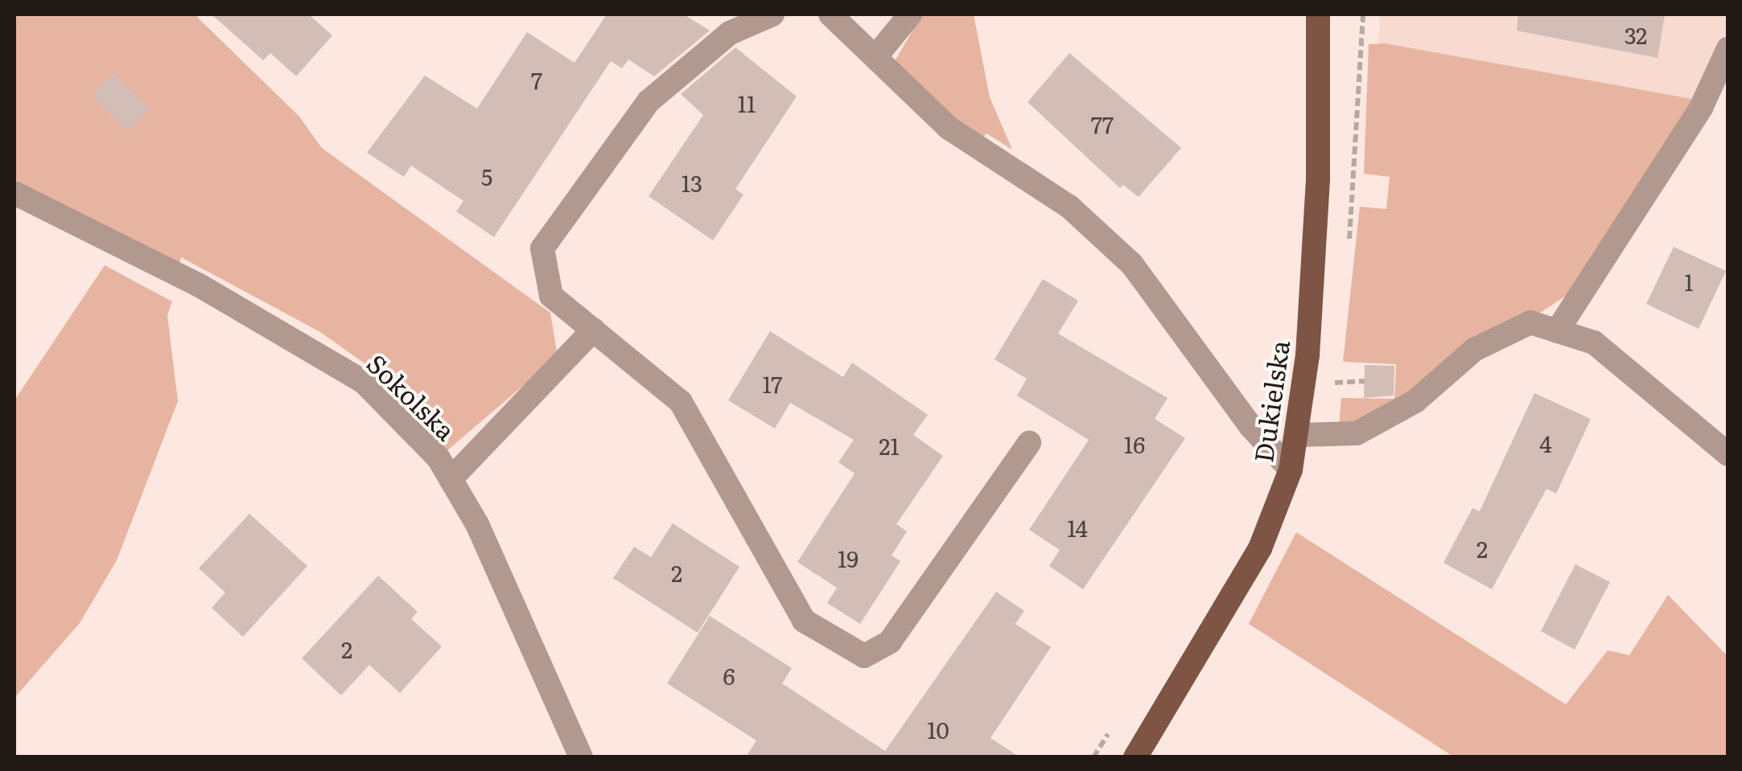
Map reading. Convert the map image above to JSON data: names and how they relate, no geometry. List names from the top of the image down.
{
  "streets": {
    "main road": ["Dukielska"],
    "street": ["Sokolska"]
  },
  "house_numbers": [
    "32",
    "7",
    "11",
    "77",
    "5",
    "13",
    "1",
    "17",
    "4",
    "16",
    "21",
    "14",
    "2",
    "19",
    "2",
    "2",
    "6",
    "10"
  ]
}
